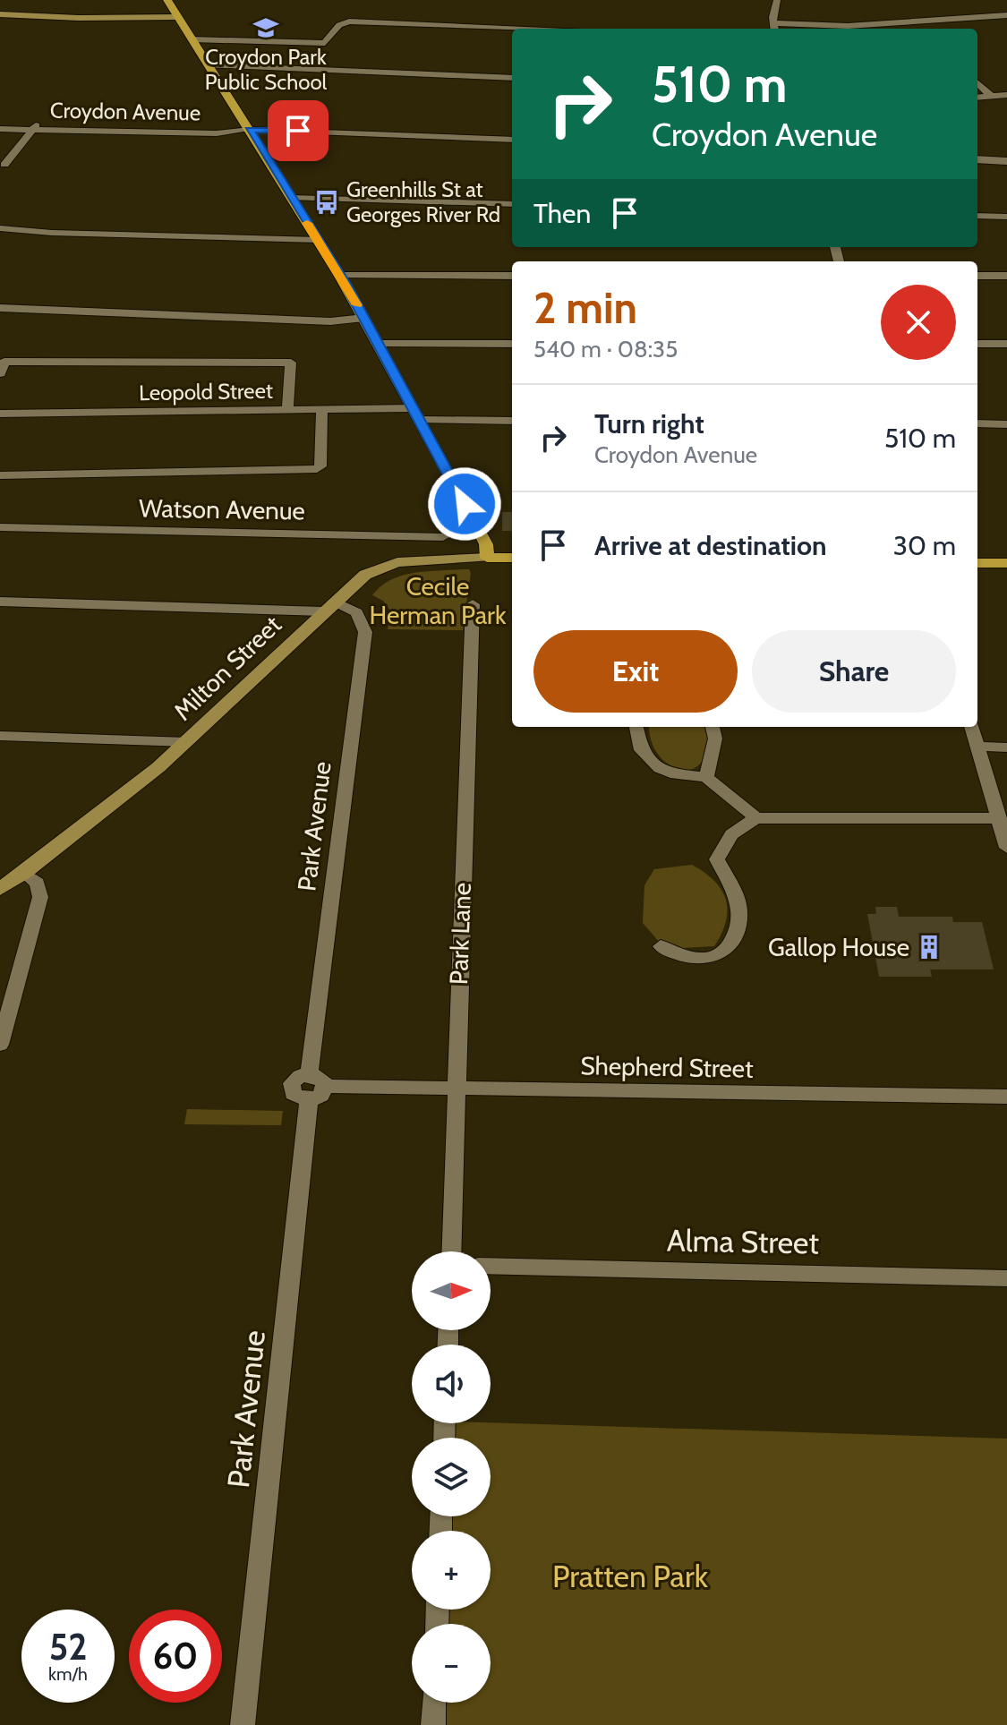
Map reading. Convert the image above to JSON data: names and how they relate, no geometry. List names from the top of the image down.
{
  "streets": {
    "main road": ["Milton Street"],
    "street": [
      "Croydon Avenue",
      "Leopold Street",
      "Watson Avenue",
      "Park Avenue",
      "Park Lane",
      "Shepherd Street",
      "Alma Street"
    ]
  },
  "crossings": [
    ["Milton Street", "Park Avenue"],
    ["Park Avenue", "Shepherd Street"],
    ["Park Lane", "Shepherd Street"]
  ],
  "parks": ["Cecile Herman Park", "Pratten Park"],
  "places": {
    "school or university": ["Croydon Park Public School"],
    "bus stop": ["Greenhills St at Georges River Rd"],
    "building": ["Gallop House"]
  },
  "north": "right",
  "page": {
    "turn": ["510 m", "Croydon Avenue"],
    "then": "Then",
    "heading": ["2 min", "540 m · 08:35"],
    "list": [
      {
        "name": "Turn right",
        "note": "Croydon Avenue",
        "value": "510 m"
      },
      {
        "name": "Arrive at destination",
        "value": "30 m"
      }
    ],
    "buttons": ["Exit", "Share"],
    "map_buttons": ["+", "−"],
    "speed": "52 km/h",
    "limit": "60"
  }
}
